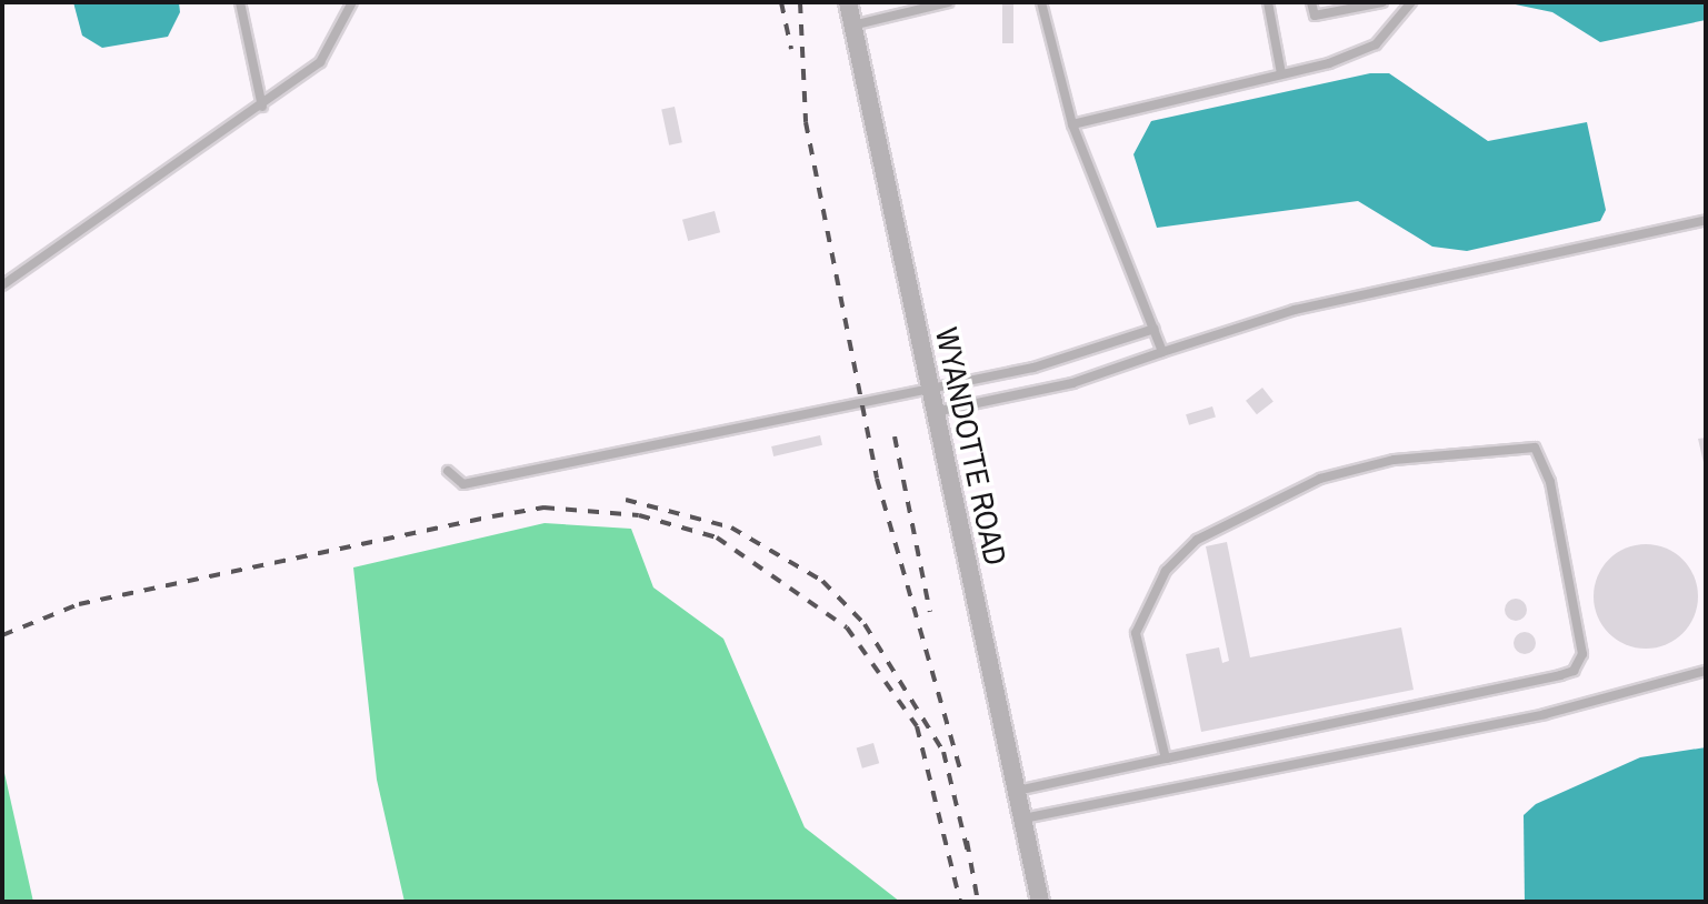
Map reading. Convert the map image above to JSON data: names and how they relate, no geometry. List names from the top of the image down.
{
  "streets": {
    "street": ["WYANDOTTE ROAD"]
  }
}
